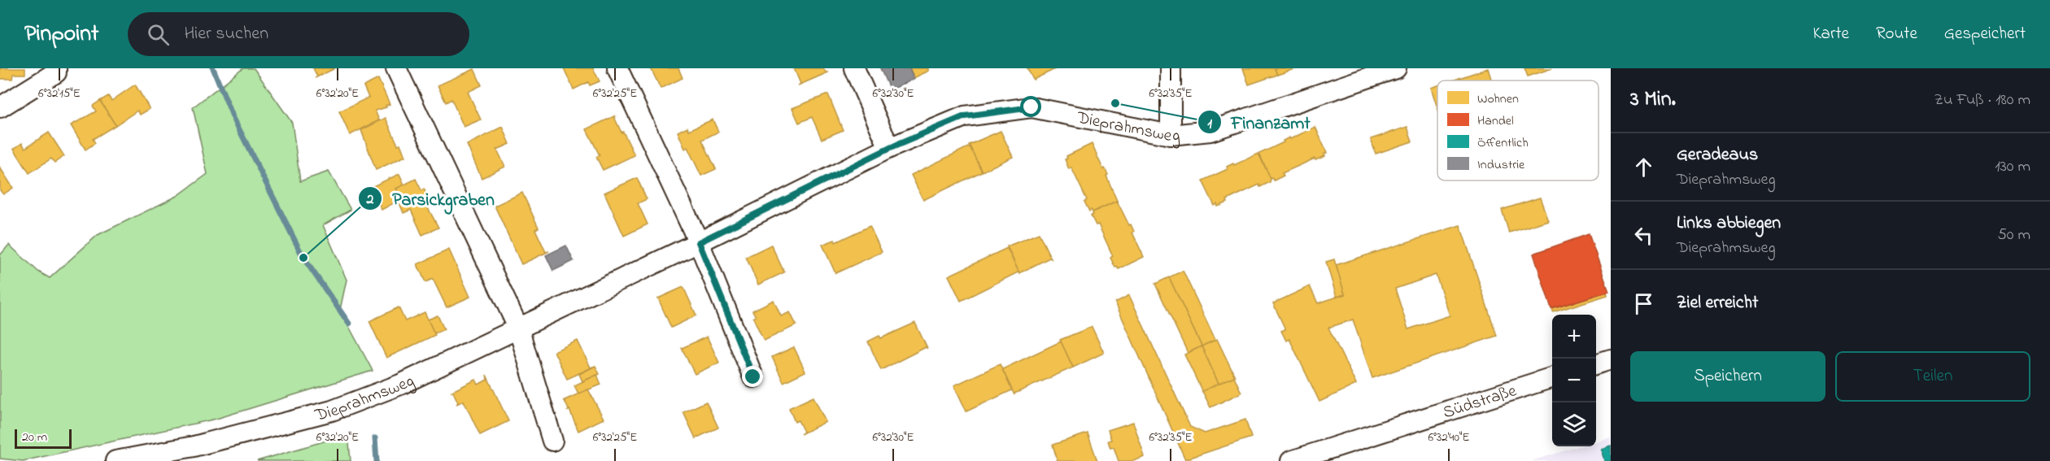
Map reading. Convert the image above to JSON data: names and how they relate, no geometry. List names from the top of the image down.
{
  "streets": {
    "street": ["Dieprahmsweg", "Südstraße"]
  },
  "places": ["Finanzamt", "Parsickgraben"],
  "legend": [
    "Wohnen",
    "Handel",
    "Öffentlich",
    "Industrie"
  ],
  "scale_bar": "20 m",
  "page": {
    "header": "Pinpoint",
    "search": "Hier suchen",
    "nav": ["Karte", "Route", "Gespeichert"],
    "heading": ["3 Min.", "Zu Fuß · 180 m"],
    "list": [
      ["Geradeaus", "Dieprahmsweg", "130 m"],
      ["Links abbiegen", "Dieprahmsweg", "50 m"],
      "Ziel erreicht"
    ],
    "map_buttons": ["+", "−"],
    "buttons": ["Speichern", "Teilen"],
    "scale": "20 m"
  },
  "coordinates": [
    "6°32'15\"E",
    "6°32'20\"E",
    "6°32'25\"E",
    "6°32'30\"E",
    "6°32'35\"E",
    "6°32'40\"E"
  ]
}
